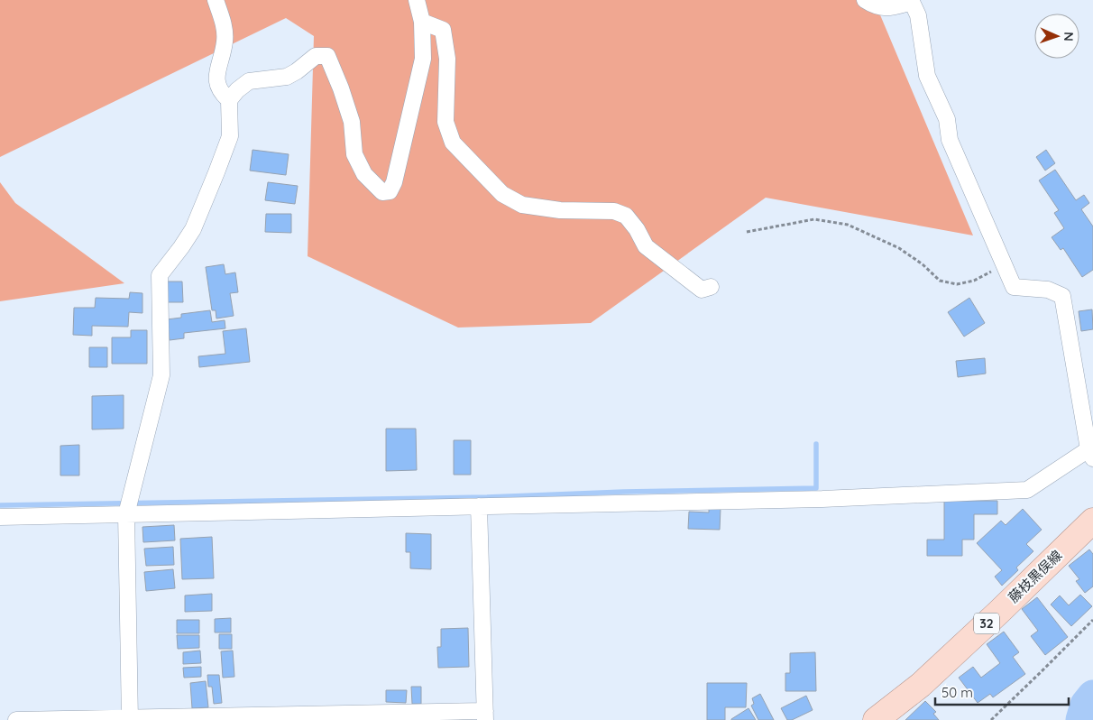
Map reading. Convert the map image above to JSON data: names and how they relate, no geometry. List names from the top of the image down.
{
  "streets": {
    "main road": ["藤枝黒俣線", "32"]
  },
  "scale_bar": "50 m",
  "north": "right"
}
